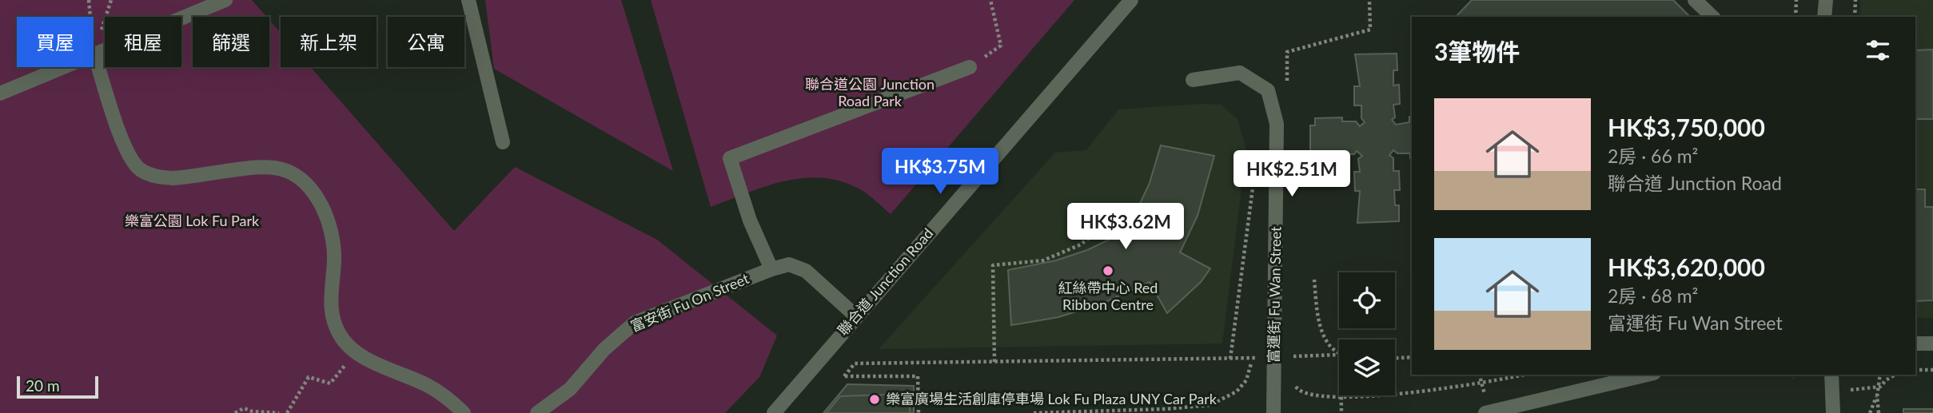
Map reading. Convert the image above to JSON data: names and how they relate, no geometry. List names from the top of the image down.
{
  "streets": {
    "street": ["聯合道 Junction Road", "富運街 Fu Wan Street", "富安街 Fu On Street"]
  },
  "crossings": [
    ["聯合道 Junction Road", "富安街 Fu On Street"]
  ],
  "parks": ["聯合道公園 Junction Road Park", "樂富公園 Lok Fu Park"],
  "places": ["紅絲帶中心 Red Ribbon Centre", "樂富廣場生活創庫停車場 Lok Fu Plaza UNY Car Park"],
  "scale_bar": "20 m",
  "page": {
    "chip": [
      "買屋",
      "租屋",
      "篩選",
      "新上架",
      "公寓"
    ],
    "heading": "3筆物件",
    "list": [
      {
        "name": "HK$3,750,000",
        "note": "2房 · 66 m² · 聯合道 Junction Road"
      },
      {
        "name": "HK$3,620,000",
        "note": "2房 · 68 m² · 富運街 Fu Wan Street"
      }
    ],
    "price": ["HK$3.75M", "HK$2.51M", "HK$3.62M"],
    "scale": "20 m"
  }
}
